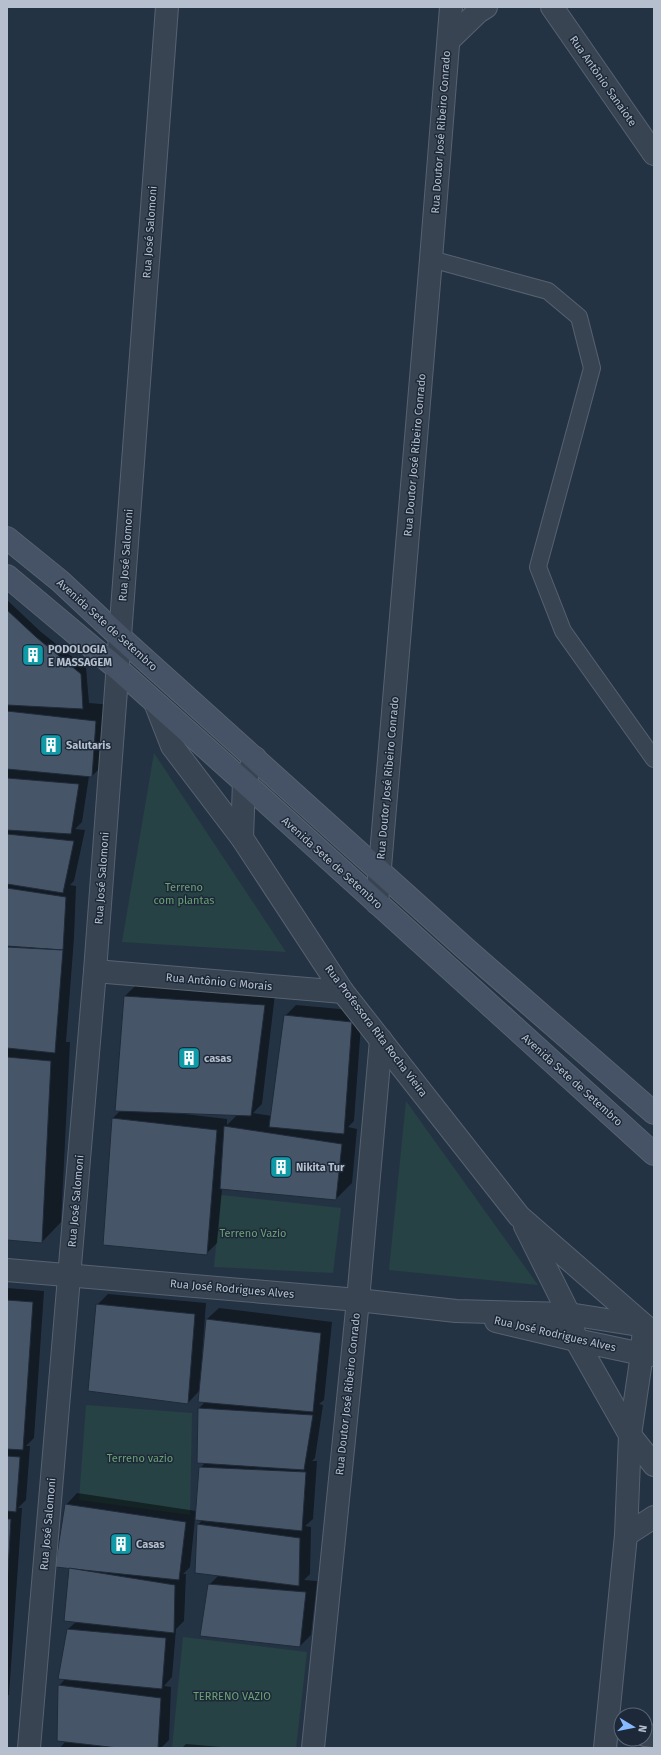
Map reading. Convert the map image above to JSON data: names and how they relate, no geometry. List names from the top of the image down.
{
  "streets": {
    "street": [
      "Rua Antônio Sanaiote",
      "Rua Doutor José Ribeiro Conrado",
      "Rua José Salomoni",
      "Avenida Sete de Setembro",
      "Rua Antônio G Morais",
      "Rua Professora Rita Rocha Vieira",
      "Rua José Rodrigues Alves"
    ]
  },
  "crossings": [
    ["Rua Doutor José Ribeiro Conrado", "Avenida Sete de Setembro"],
    ["Rua Doutor José Ribeiro Conrado", "Rua Professora Rita Rocha Vieira"],
    ["Rua Doutor José Ribeiro Conrado", "Rua José Rodrigues Alves"],
    ["Rua José Salomoni", "Avenida Sete de Setembro"],
    ["Rua José Salomoni", "Rua Antônio G Morais"],
    ["Rua José Salomoni", "Rua José Rodrigues Alves"],
    ["Avenida Sete de Setembro", "Rua Professora Rita Rocha Vieira"],
    ["Rua Antônio G Morais", "Rua Professora Rita Rocha Vieira"],
    ["Rua Professora Rita Rocha Vieira", "Rua José Rodrigues Alves"]
  ],
  "parks": [
    "Terreno com plantas",
    "Terreno Vazio",
    "Terreno vazio",
    "TERRENO VAZIO"
  ],
  "places": {
    "building": [
      "PODOLOGIA E MASSAGEM",
      "Salutaris",
      "casas",
      "Nikita Tur",
      "Casas"
    ]
  },
  "north": "right"
}
